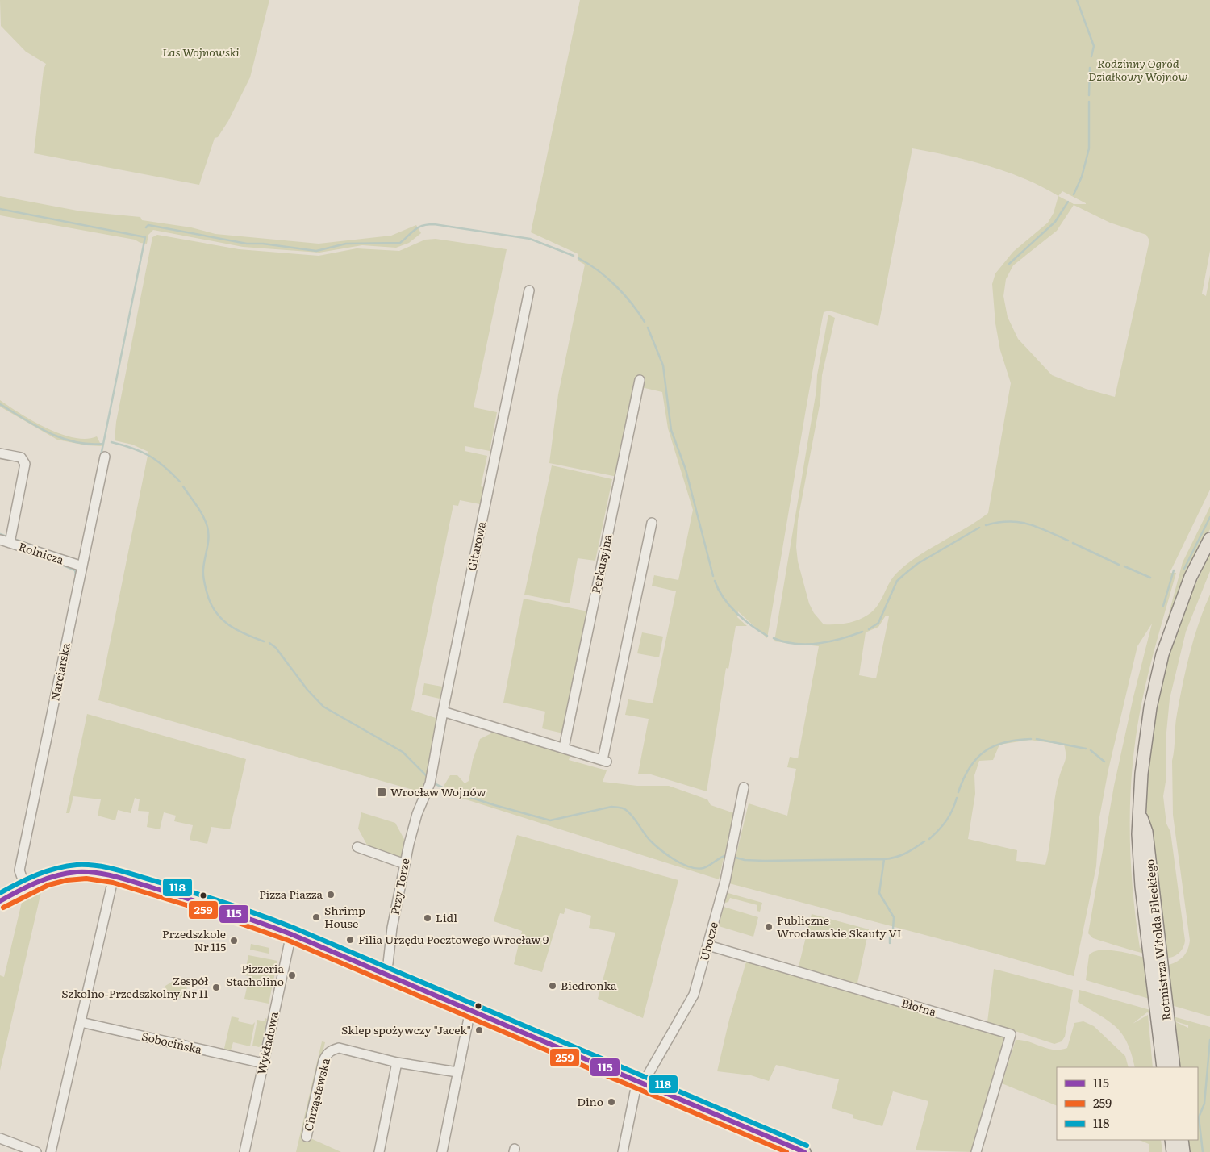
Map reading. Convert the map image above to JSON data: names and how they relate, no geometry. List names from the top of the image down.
{
  "streets": {
    "main road": ["Rotmistrza Witolda Pileckiego"],
    "street": [
      "Gitarowa",
      "Rolnicza",
      "Perkusyjna",
      "Narciarska",
      "Przy Torze",
      "Ubocze",
      "Błotna",
      "Sobocińska",
      "Wykładowa",
      "Chrząstawska"
    ]
  },
  "crossings": [
    ["Gitarowa", "Przy Torze"],
    ["Rolnicza", "Narciarska"],
    ["Ubocze", "Błotna"],
    ["Sobocińska", "Wykładowa"]
  ],
  "parks": ["Las Wojnowski", "Rodzinny Ogród Działkowy Wojnów"],
  "places": {
    "transit": ["Wrocław Wojnów"],
    "other": [
      "Pizza Piazza",
      "Shrimp House",
      "Lidl",
      "Publiczne Wrocławskie Skauty VI",
      "Filia Urzędu Pocztowego Wrocław 9",
      "Przedszkole Nr 115",
      "Pizzeria Stacholino",
      "Biedronka",
      "Zespół Szkolno-Przedszkolny Nr 11",
      "Sklep spożywczy \"Jacek\"",
      "Dino"
    ]
  },
  "lines": ["transit line 118", "transit line 115", "transit line 259"],
  "legend": ["115", "259", "118"]
}
